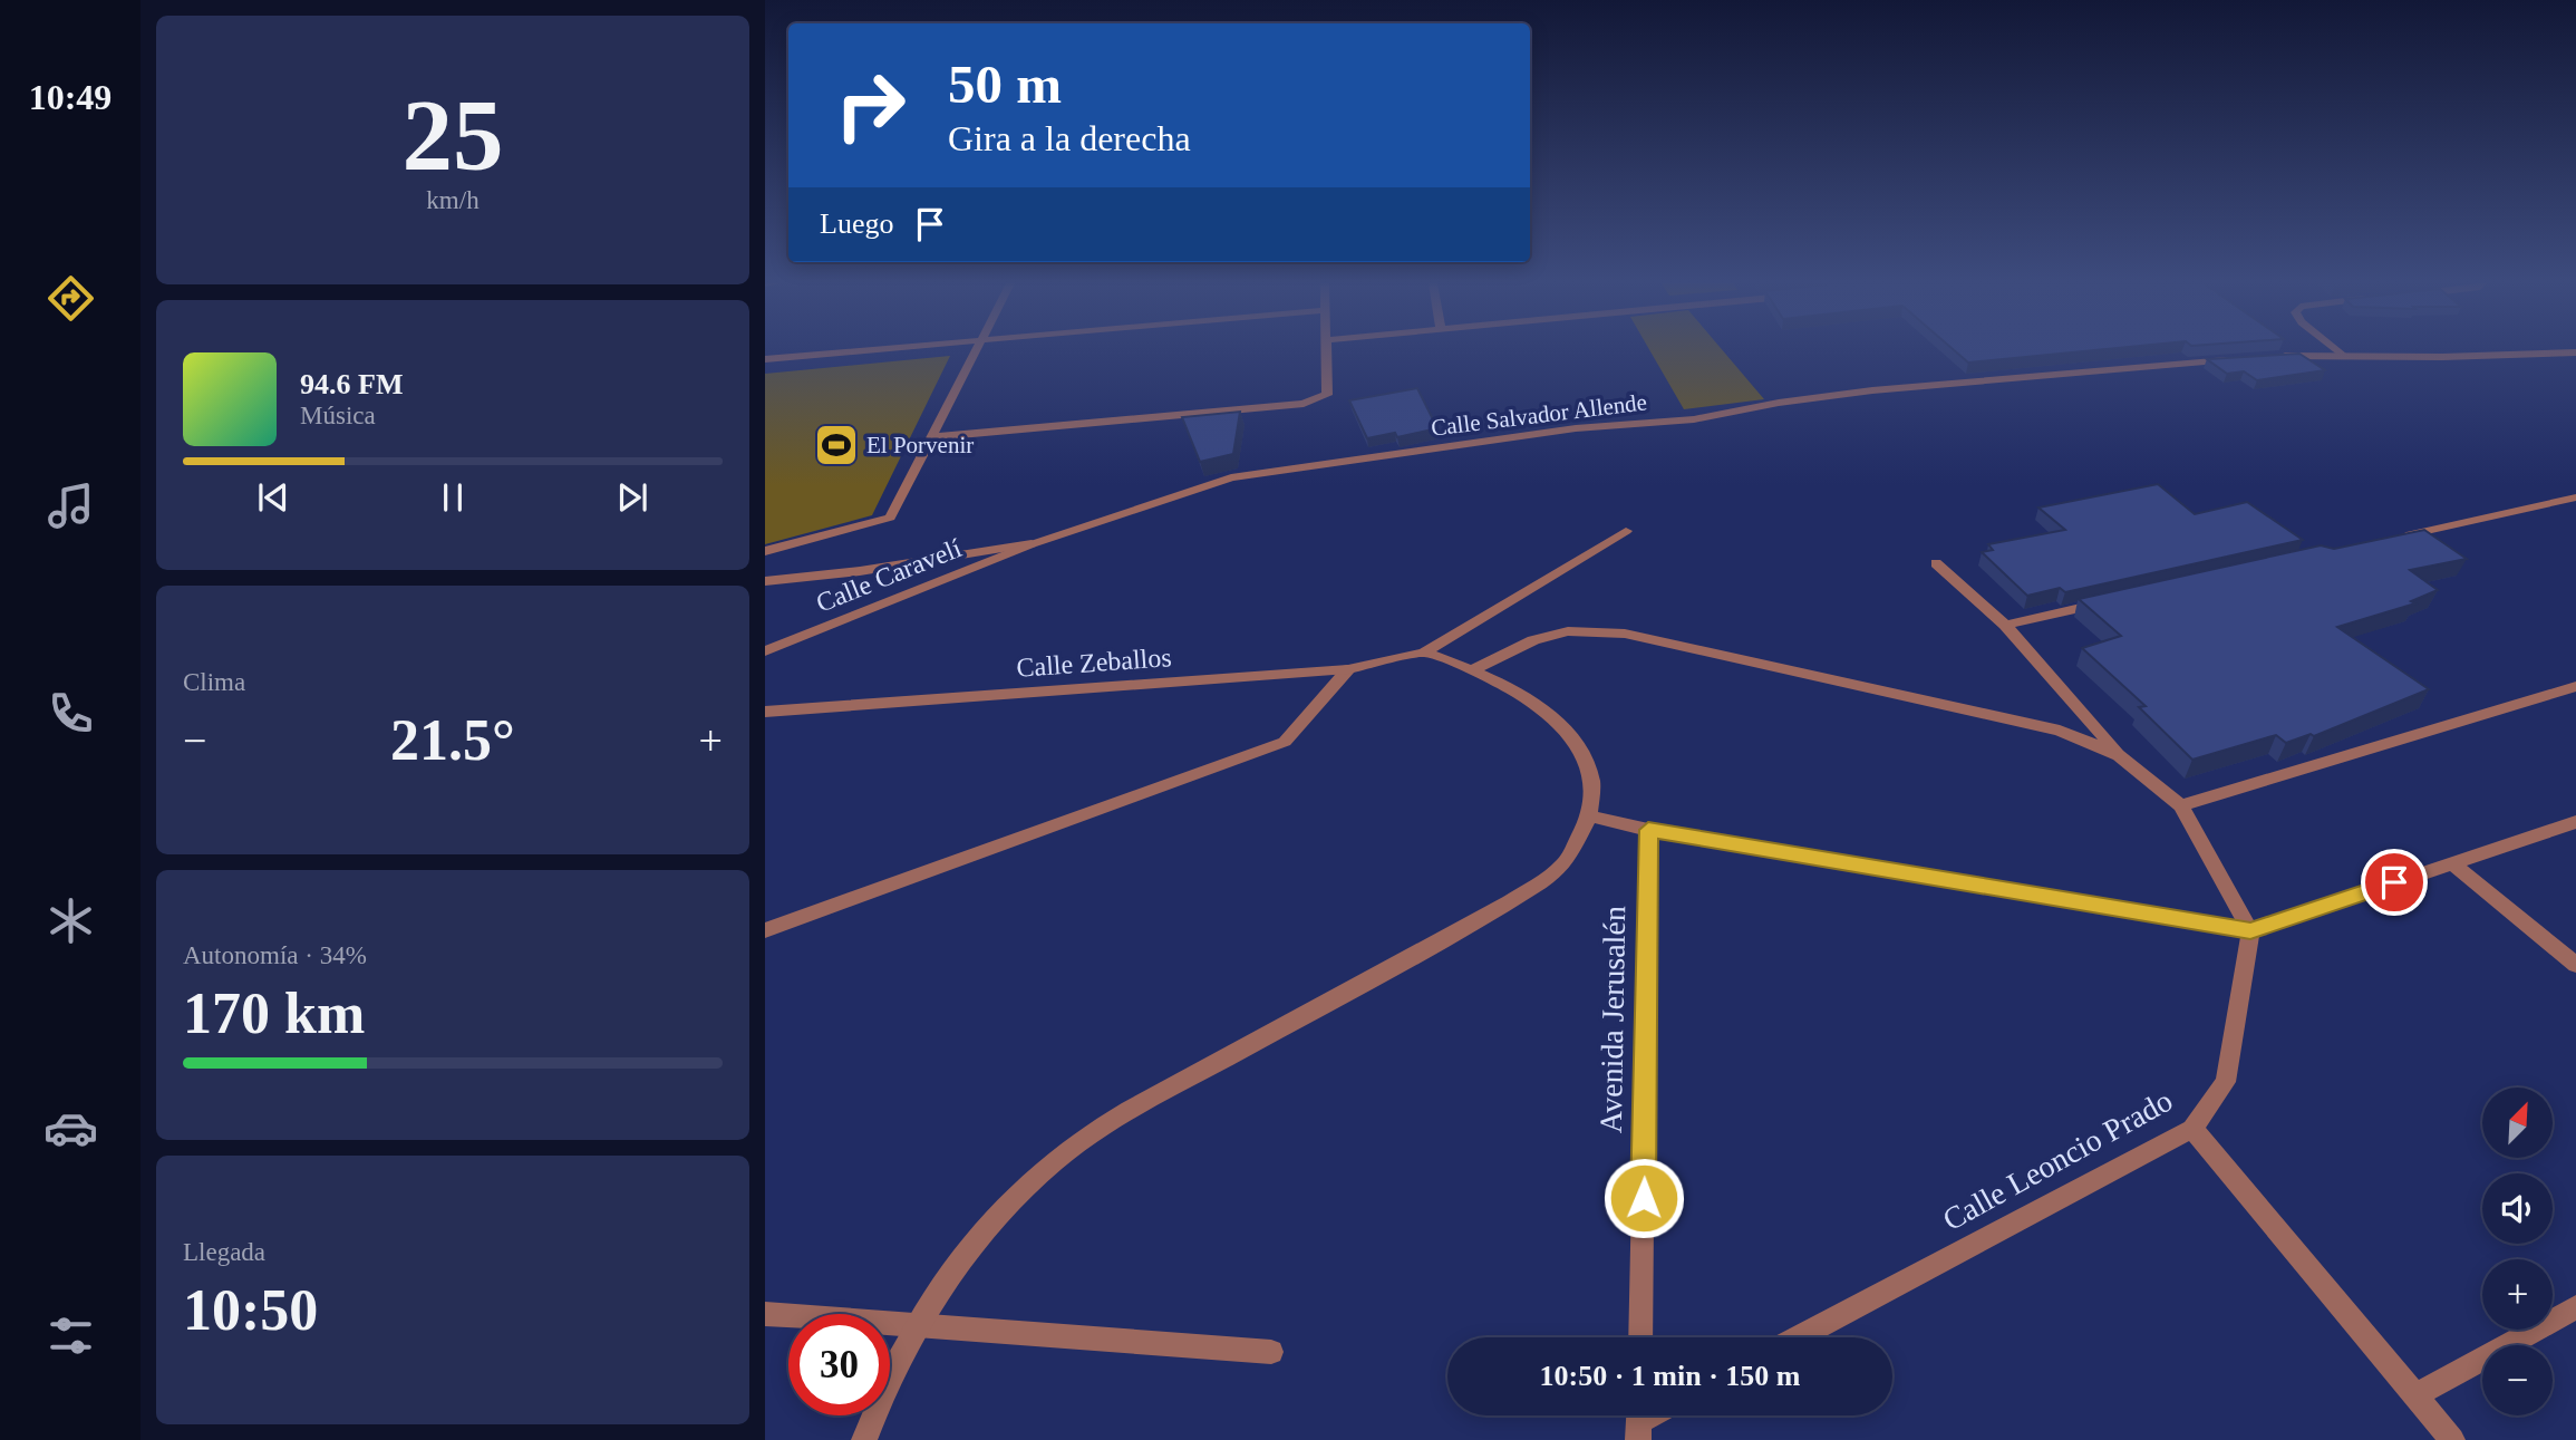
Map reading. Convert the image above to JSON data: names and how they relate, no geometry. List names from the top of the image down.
{
  "streets": {
    "street": [
      "Calle Salvador Allende",
      "Calle Caravelí",
      "Calle Zeballos",
      "Avenida Jerusalén",
      "Calle Leoncio Prado"
    ]
  },
  "crossings": [
    ["Calle Salvador Allende", "Calle Caravelí"]
  ],
  "places": {
    "sports": ["El Porvenir"]
  },
  "north": "top right",
  "page": {
    "tabs": "10:49",
    "tile": [
      ["25", "km/h"],
      "Clima",
      ["Autonomía · 34%", "170 km"],
      ["Llegada", "10:50"]
    ],
    "turn": ["50 m", "Gira a la derecha"],
    "then": "Luego",
    "song": ["94.6 FM", "Música"],
    "heat": ["−", "21.5°", "+"],
    "map_buttons": ["+", "−"],
    "limit": "30",
    "trip": "10:50 · 1 min · 150 m"
  }
}
